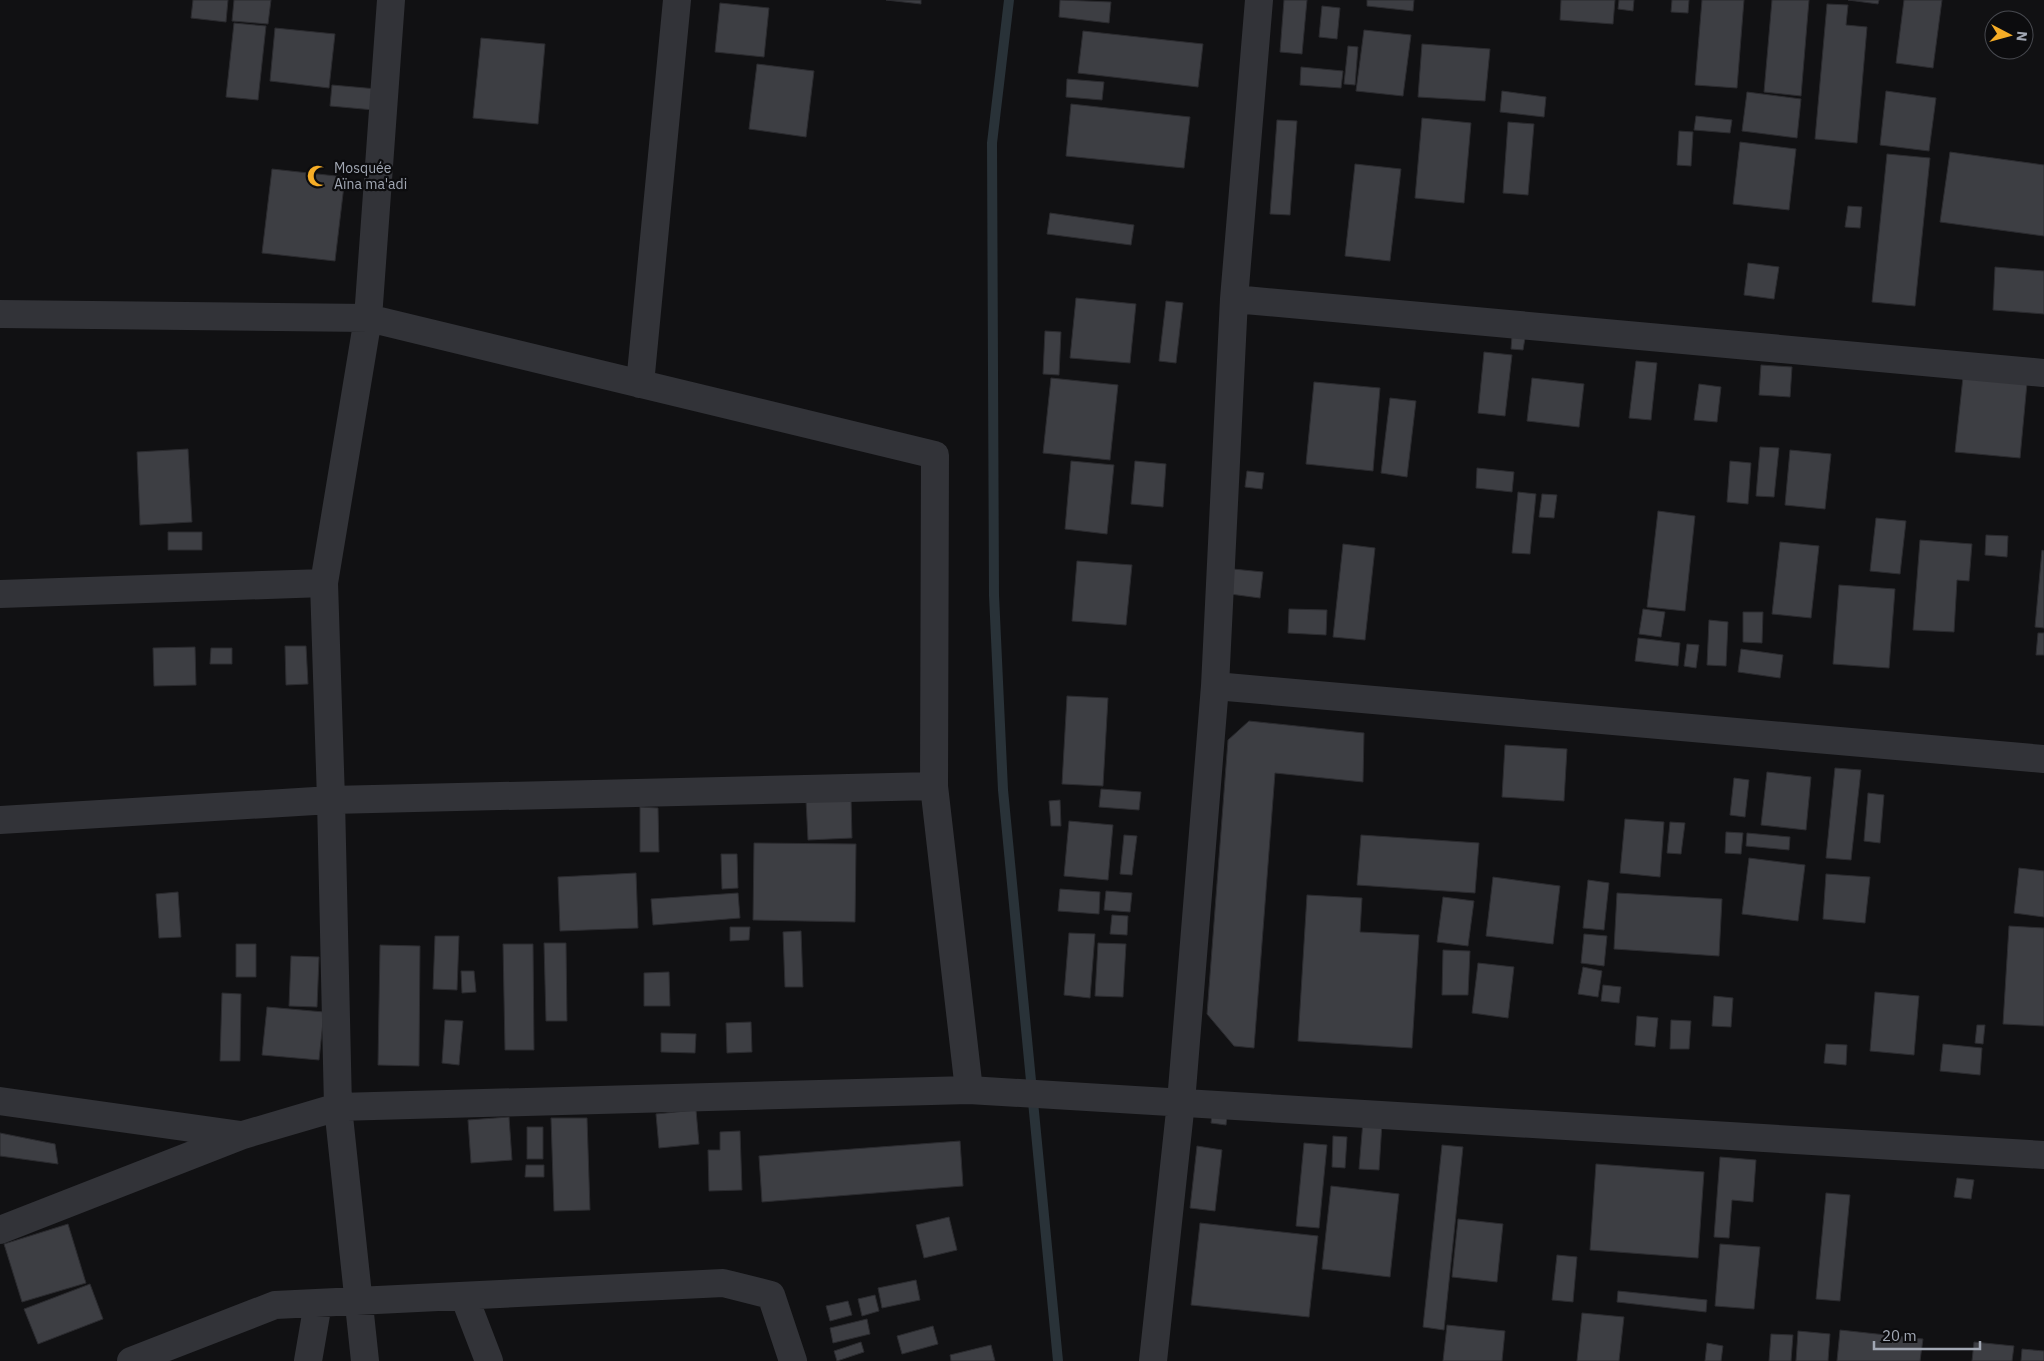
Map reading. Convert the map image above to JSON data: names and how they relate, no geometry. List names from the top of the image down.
{
  "places": {
    "mosque": ["Mosquée Aïna ma'adi"]
  },
  "scale_bar": "20 m",
  "north": "right"
}
